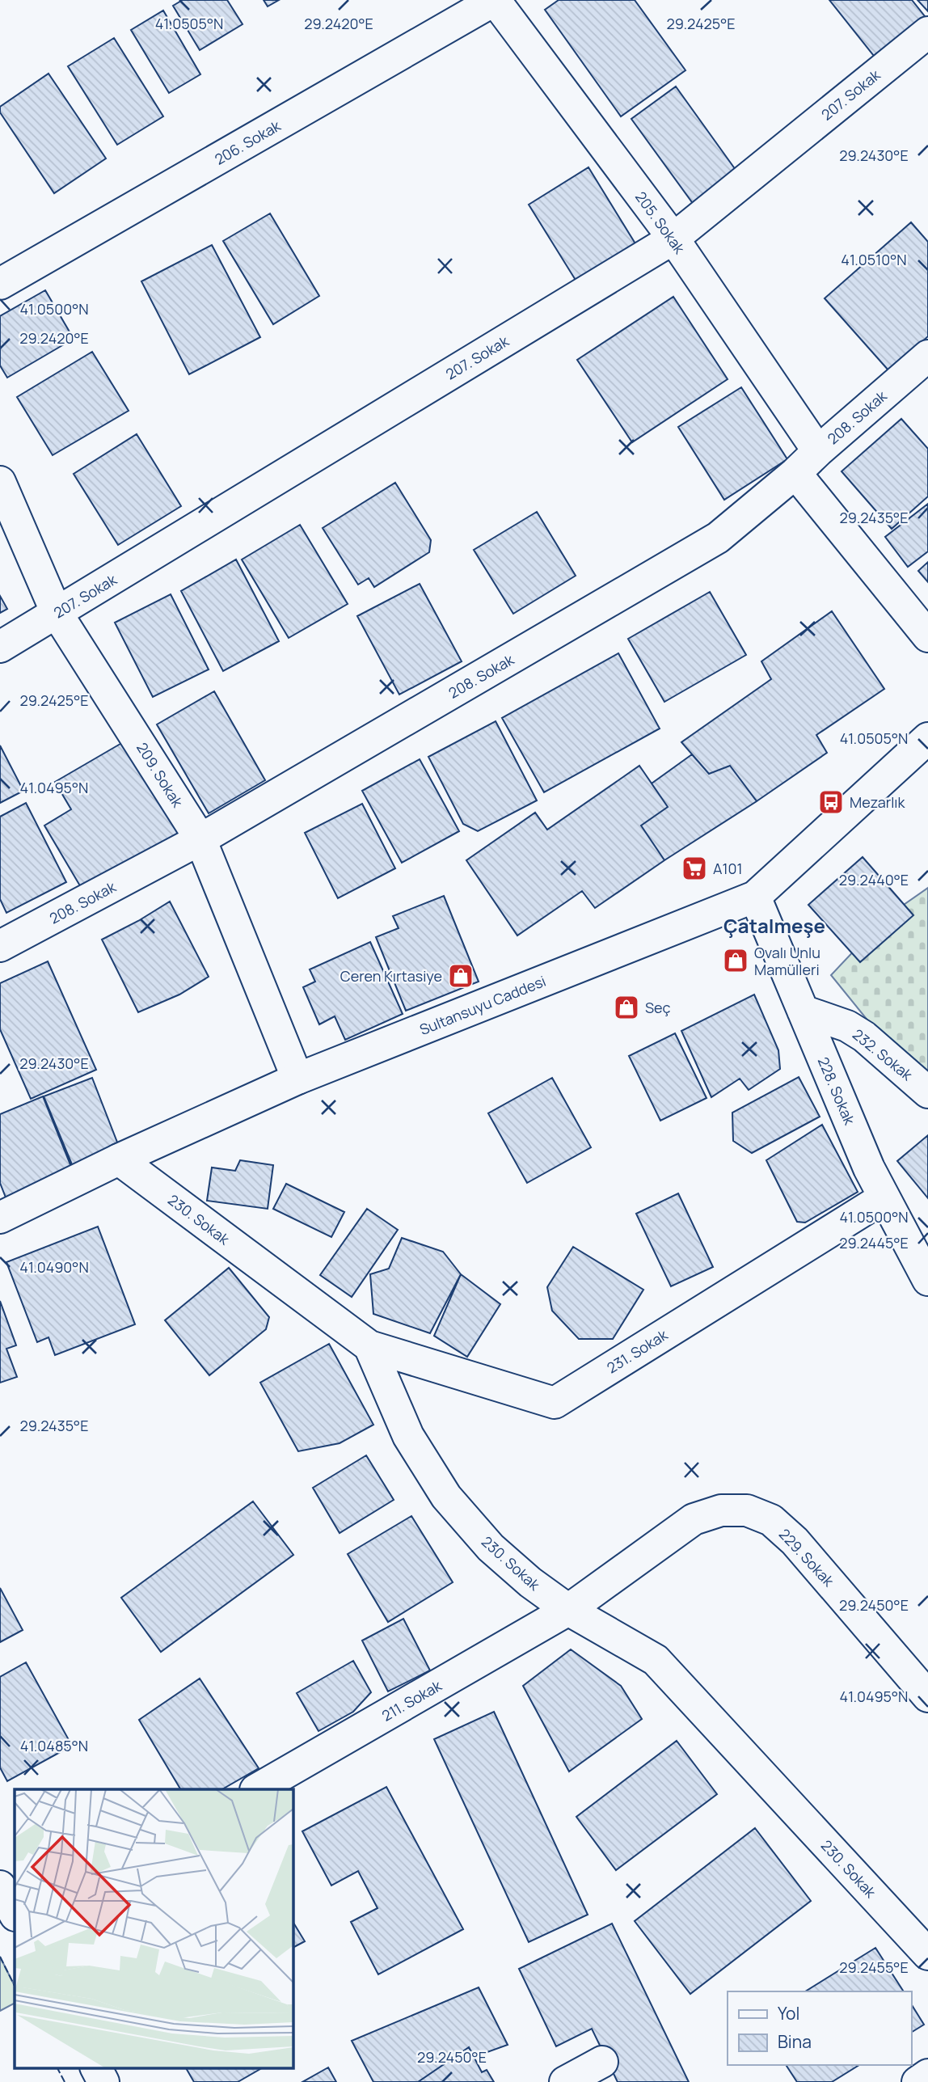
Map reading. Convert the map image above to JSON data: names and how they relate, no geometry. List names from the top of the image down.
{
  "streets": {
    "street": [
      "207. Sokak",
      "206. Sokak",
      "205. Sokak",
      "208. Sokak",
      "209. Sokak",
      "Sultansuyu Caddesi",
      "232. Sokak",
      "228. Sokak",
      "230. Sokak",
      "231. Sokak",
      "229. Sokak",
      "211. Sokak"
    ]
  },
  "crossings": [
    ["207. Sokak", "205. Sokak"],
    ["207. Sokak", "209. Sokak"],
    ["206. Sokak", "205. Sokak"],
    ["205. Sokak", "208. Sokak"],
    ["208. Sokak", "209. Sokak"],
    ["209. Sokak", "Sultansuyu Caddesi"],
    ["Sultansuyu Caddesi", "228. Sokak"],
    ["Sultansuyu Caddesi", "230. Sokak"],
    ["232. Sokak", "228. Sokak"],
    ["228. Sokak", "231. Sokak"],
    ["230. Sokak", "231. Sokak"],
    ["230. Sokak", "229. Sokak"],
    ["230. Sokak", "211. Sokak"],
    ["229. Sokak", "211. Sokak"]
  ],
  "districts": ["Çatalmeşe"],
  "places": {
    "bus stop": ["Mezarlık"],
    "supermarket": ["A101"],
    "shop": ["Ovalı Unlu Mamülleri", "Ceren Kırtasiye", "Seç"]
  },
  "legend": ["Yol", "Bina"],
  "coordinates": [
    "41.0505°N",
    "29.2420°E",
    "29.2425°E",
    "29.2430°E",
    "41.0510°N",
    "41.0500°N",
    "29.2435°E",
    "41.0495°N",
    "29.2440°E",
    "29.2445°E",
    "41.0490°N",
    "29.2450°E",
    "41.0485°N",
    "29.2455°E"
  ]
}
